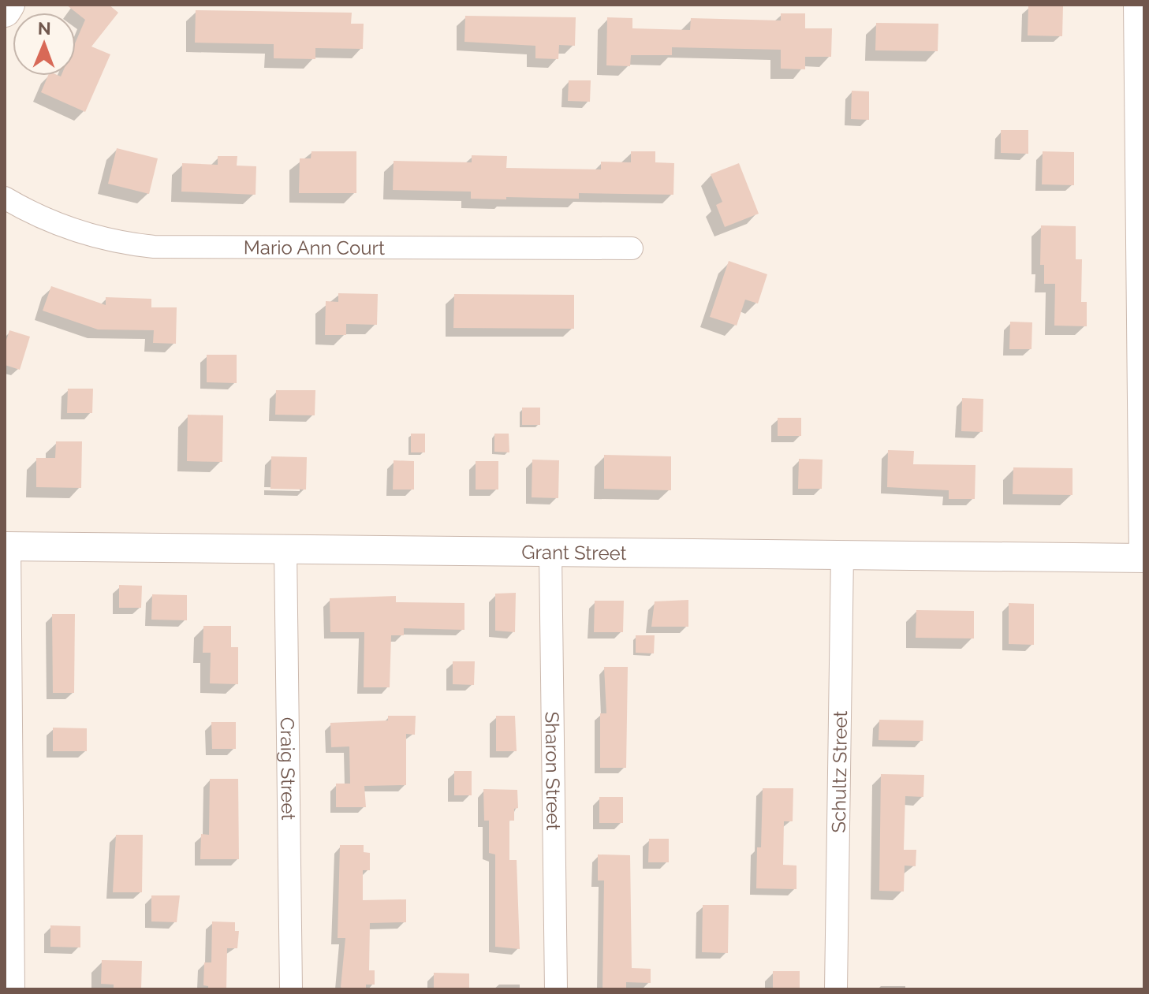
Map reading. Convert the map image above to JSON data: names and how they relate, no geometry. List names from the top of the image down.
{
  "streets": {
    "street": [
      "Mario Ann Court",
      "Grant Street",
      "Craig Street",
      "Sharon Street",
      "Schultz Street"
    ]
  },
  "crossings": [
    ["Grant Street", "Craig Street"],
    ["Grant Street", "Sharon Street"],
    ["Grant Street", "Schultz Street"]
  ],
  "north": "top"
}
